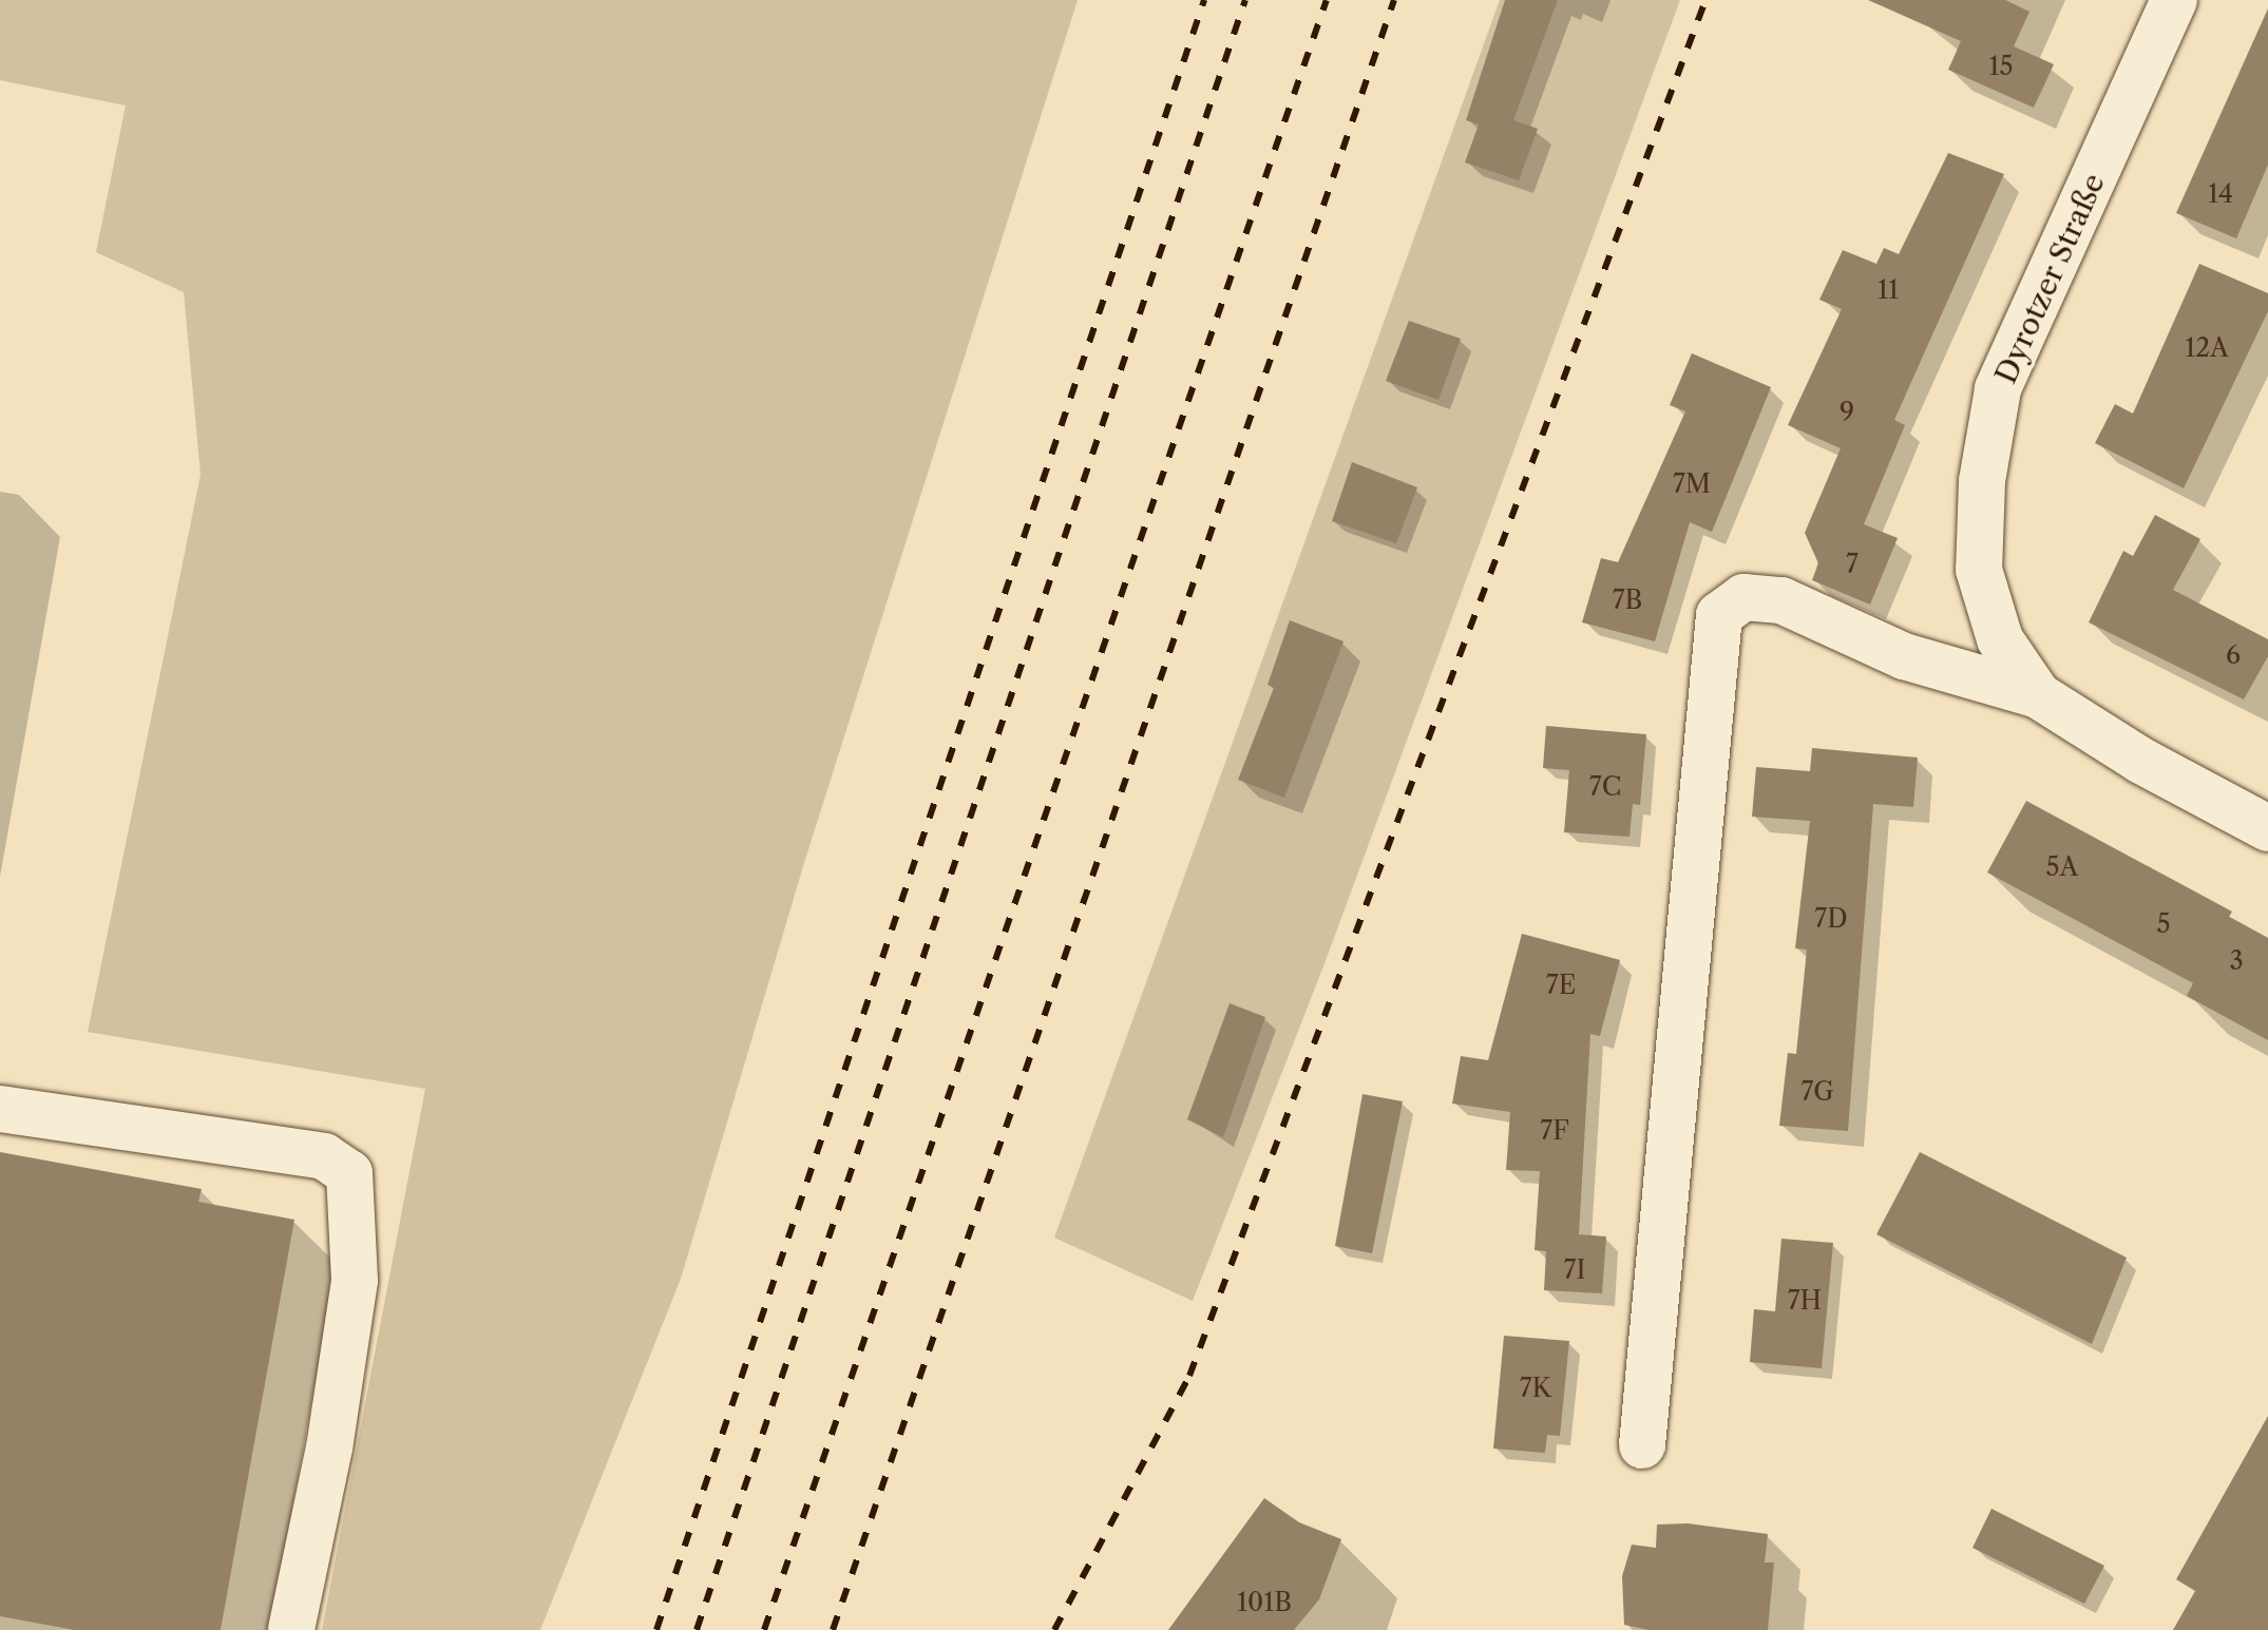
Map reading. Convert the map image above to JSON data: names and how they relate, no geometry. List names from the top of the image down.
{
  "streets": {
    "street": ["Dyrotzer Straße"]
  },
  "house_numbers": [
    "15",
    "14",
    "11",
    "12A",
    "9",
    "7M",
    "7",
    "7B",
    "6",
    "7C",
    "5A",
    "7D",
    "5",
    "3",
    "7E",
    "7G",
    "7F",
    "7I",
    "7H",
    "7K",
    "101B"
  ]
}
